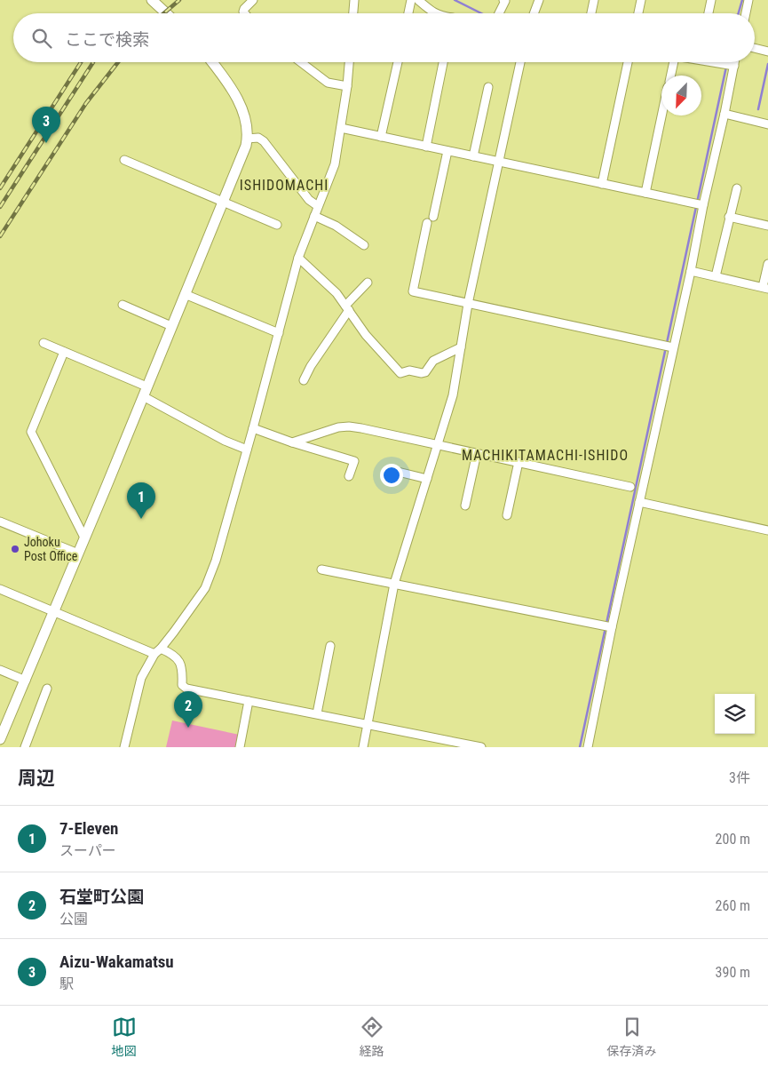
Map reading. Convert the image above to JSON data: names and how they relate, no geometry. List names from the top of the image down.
{
  "districts": ["ISHIDOMACHI", "MACHIKITAMACHI-ISHIDO"],
  "places": ["Johoku Post Office"],
  "north": "bottom left",
  "page": {
    "search": "ここで検索",
    "pins": ["3", "1", "2"],
    "heading": ["周辺", "3件"],
    "list": [
      {
        "mark": "1",
        "name": "7-Eleven",
        "note": "スーパー",
        "value": "200 m"
      },
      {
        "mark": "2",
        "name": "石堂町公園",
        "note": "公園",
        "value": "260 m"
      },
      {
        "mark": "3",
        "name": "Aizu-Wakamatsu",
        "note": "駅",
        "value": "390 m"
      }
    ],
    "nav": ["地図", "経路", "保存済み"]
  }
}
